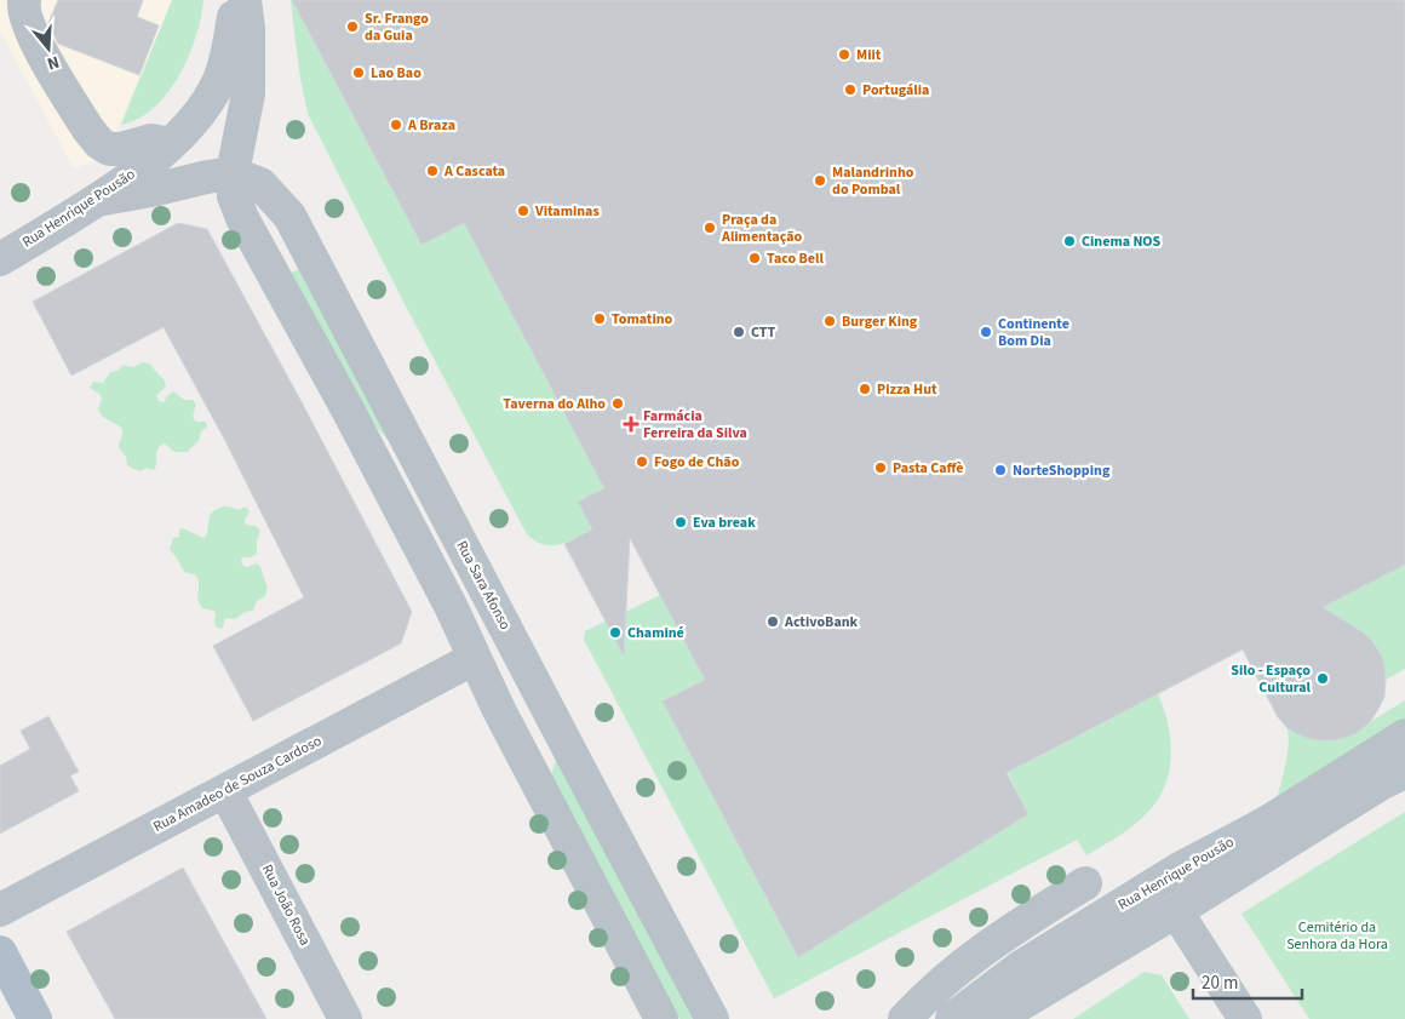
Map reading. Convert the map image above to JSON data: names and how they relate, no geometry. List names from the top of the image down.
{
  "streets": {
    "street": [
      "Rua Henrique Pousão",
      "Rua Sara Afonso",
      "Rua Amadeo de Souza Cardoso",
      "Rua João Rosa"
    ]
  },
  "crossings": [
    ["Rua Amadeo de Souza Cardoso", "Rua João Rosa"]
  ],
  "parks": ["Cemitério da Senhora da Hora"],
  "places": {
    "other": [
      "Sr. Frango da Guia",
      "Miit",
      "Lao Bao",
      "Portugália",
      "A Braza",
      "A Cascata",
      "Malandrinho do Pombal",
      "Vitaminas",
      "Praça da Alimentação",
      "Cinema NOS",
      "Taco Bell",
      "Tomatino",
      "Burger King",
      "CTT",
      "Continente Bom Dia",
      "Pizza Hut",
      "Taverna do Alho",
      "Fogo de Chão",
      "Pasta Caffè",
      "NorteShopping",
      "Eva break",
      "ActivoBank",
      "Chaminé",
      "Silo - Espaço Cultural"
    ],
    "health": ["Farmácia Ferreira da Silva"]
  },
  "scale_bar": "20 m",
  "north": "bottom"
}
